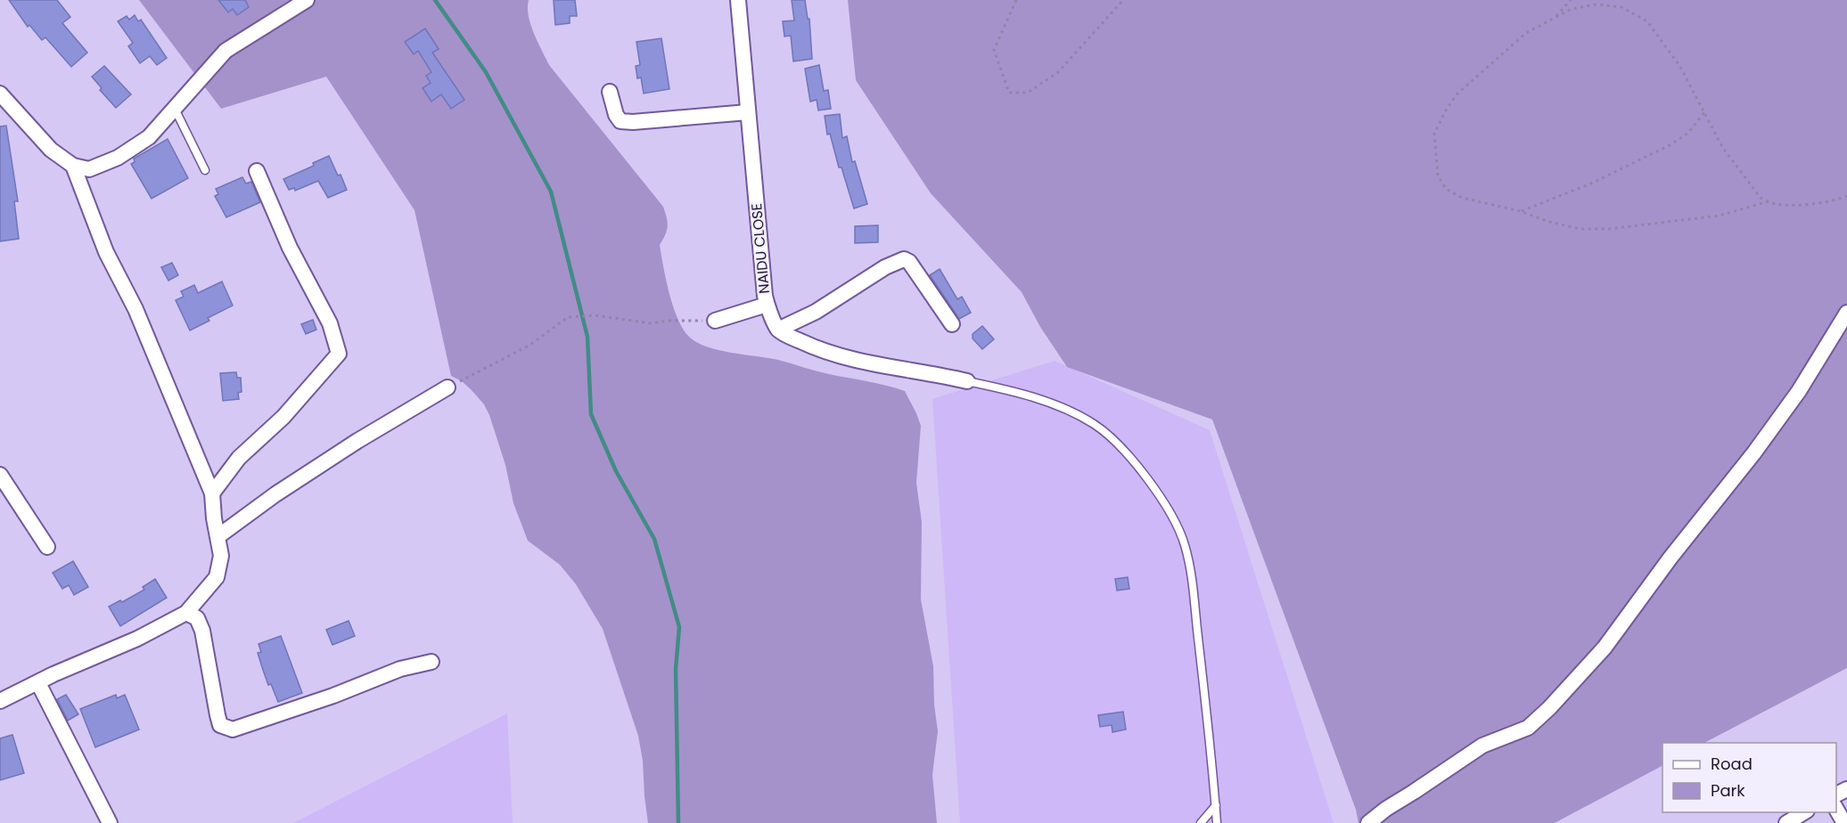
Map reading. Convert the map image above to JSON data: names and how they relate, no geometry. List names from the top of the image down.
{
  "streets": {
    "street": ["NAIDU CLOSE"]
  },
  "legend": ["Road", "Park"]
}
